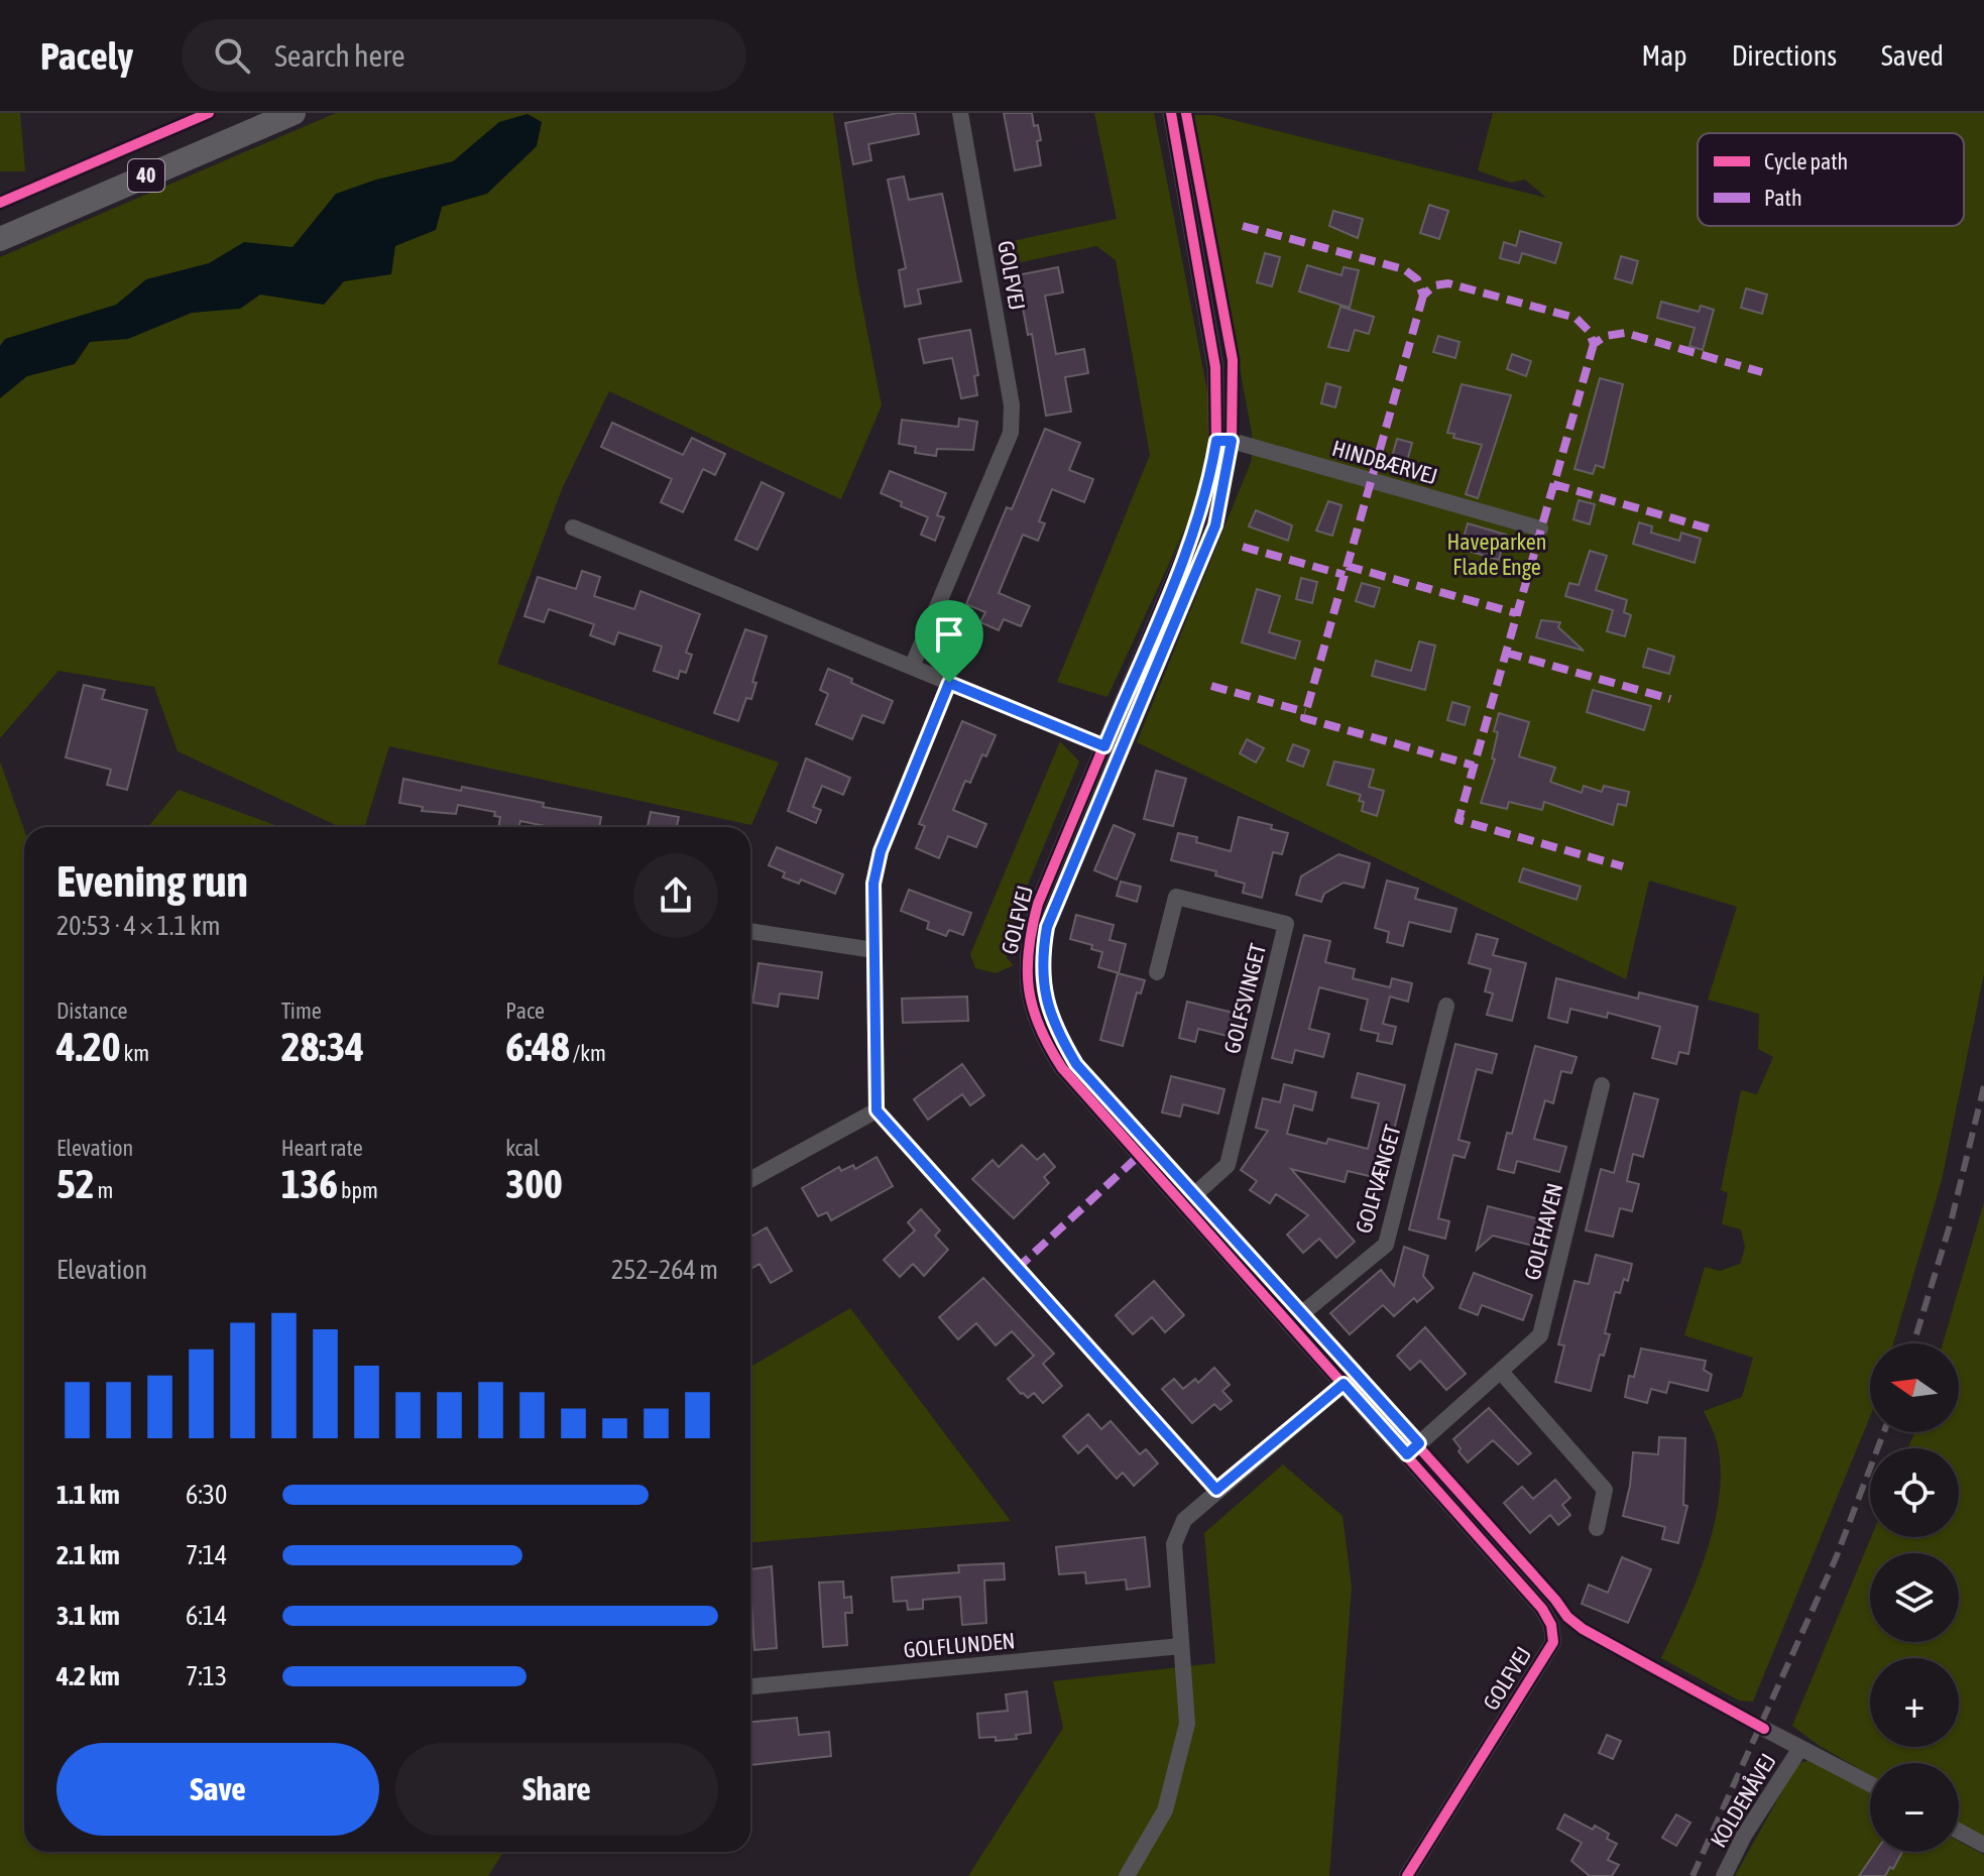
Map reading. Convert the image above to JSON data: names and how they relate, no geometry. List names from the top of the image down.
{
  "streets": {
    "main road": ["40"],
    "street": [
      "GOLFVEJ",
      "HINDBÆRVEJ",
      "GOLFSVINGET",
      "GOLFVÆNGET",
      "GOLFHAVEN",
      "GOLFLUNDEN",
      "KOLDENÅVEJ"
    ]
  },
  "crossings": [
    ["GOLFVEJ", "HINDBÆRVEJ"],
    ["GOLFVEJ", "GOLFSVINGET"],
    ["GOLFVEJ", "GOLFVÆNGET"],
    ["GOLFVEJ", "GOLFHAVEN"]
  ],
  "parks": ["Haveparken Flade Enge"],
  "legend": ["Cycle path", "Path"],
  "north": "left",
  "page": {
    "header": "Pacely",
    "search": "Search here",
    "nav": ["Map", "Directions", "Saved"],
    "heading": ["Evening run", "20:53 · 4 × 1.1 km"],
    "stats": [
      ["Distance", "4.20 km"],
      ["Time", "28:34"],
      ["Pace", "6:48 /km"],
      ["Elevation", "52 m"],
      ["Heart rate", "136 bpm"],
      ["kcal", "300"]
    ],
    "chart": ["Elevation", "252–264 m"],
    "map_buttons": ["+", "−"],
    "list": [
      {
        "name": "1.1 km",
        "note": "6:30"
      },
      {
        "name": "2.1 km",
        "note": "7:14"
      },
      {
        "name": "3.1 km",
        "note": "6:14"
      },
      {
        "name": "4.2 km",
        "note": "7:13"
      }
    ],
    "buttons": ["Save", "Share"]
  }
}
